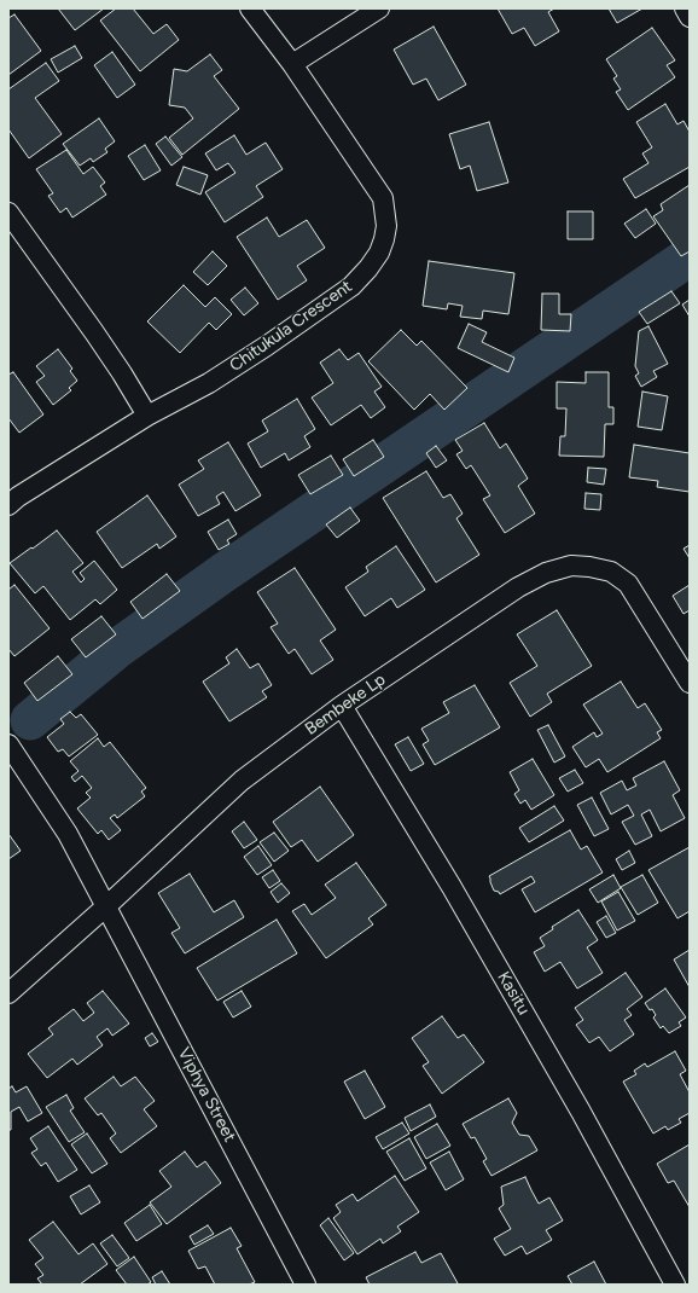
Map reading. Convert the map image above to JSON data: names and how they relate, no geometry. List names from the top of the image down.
{
  "streets": {
    "street": [
      "Chitukula Crescent",
      "Bembeke Lp",
      "Kasitu",
      "Viphya Street"
    ]
  },
  "crossings": [
    ["Bembeke Lp", "Kasitu"],
    ["Bembeke Lp", "Viphya Street"]
  ]
}
